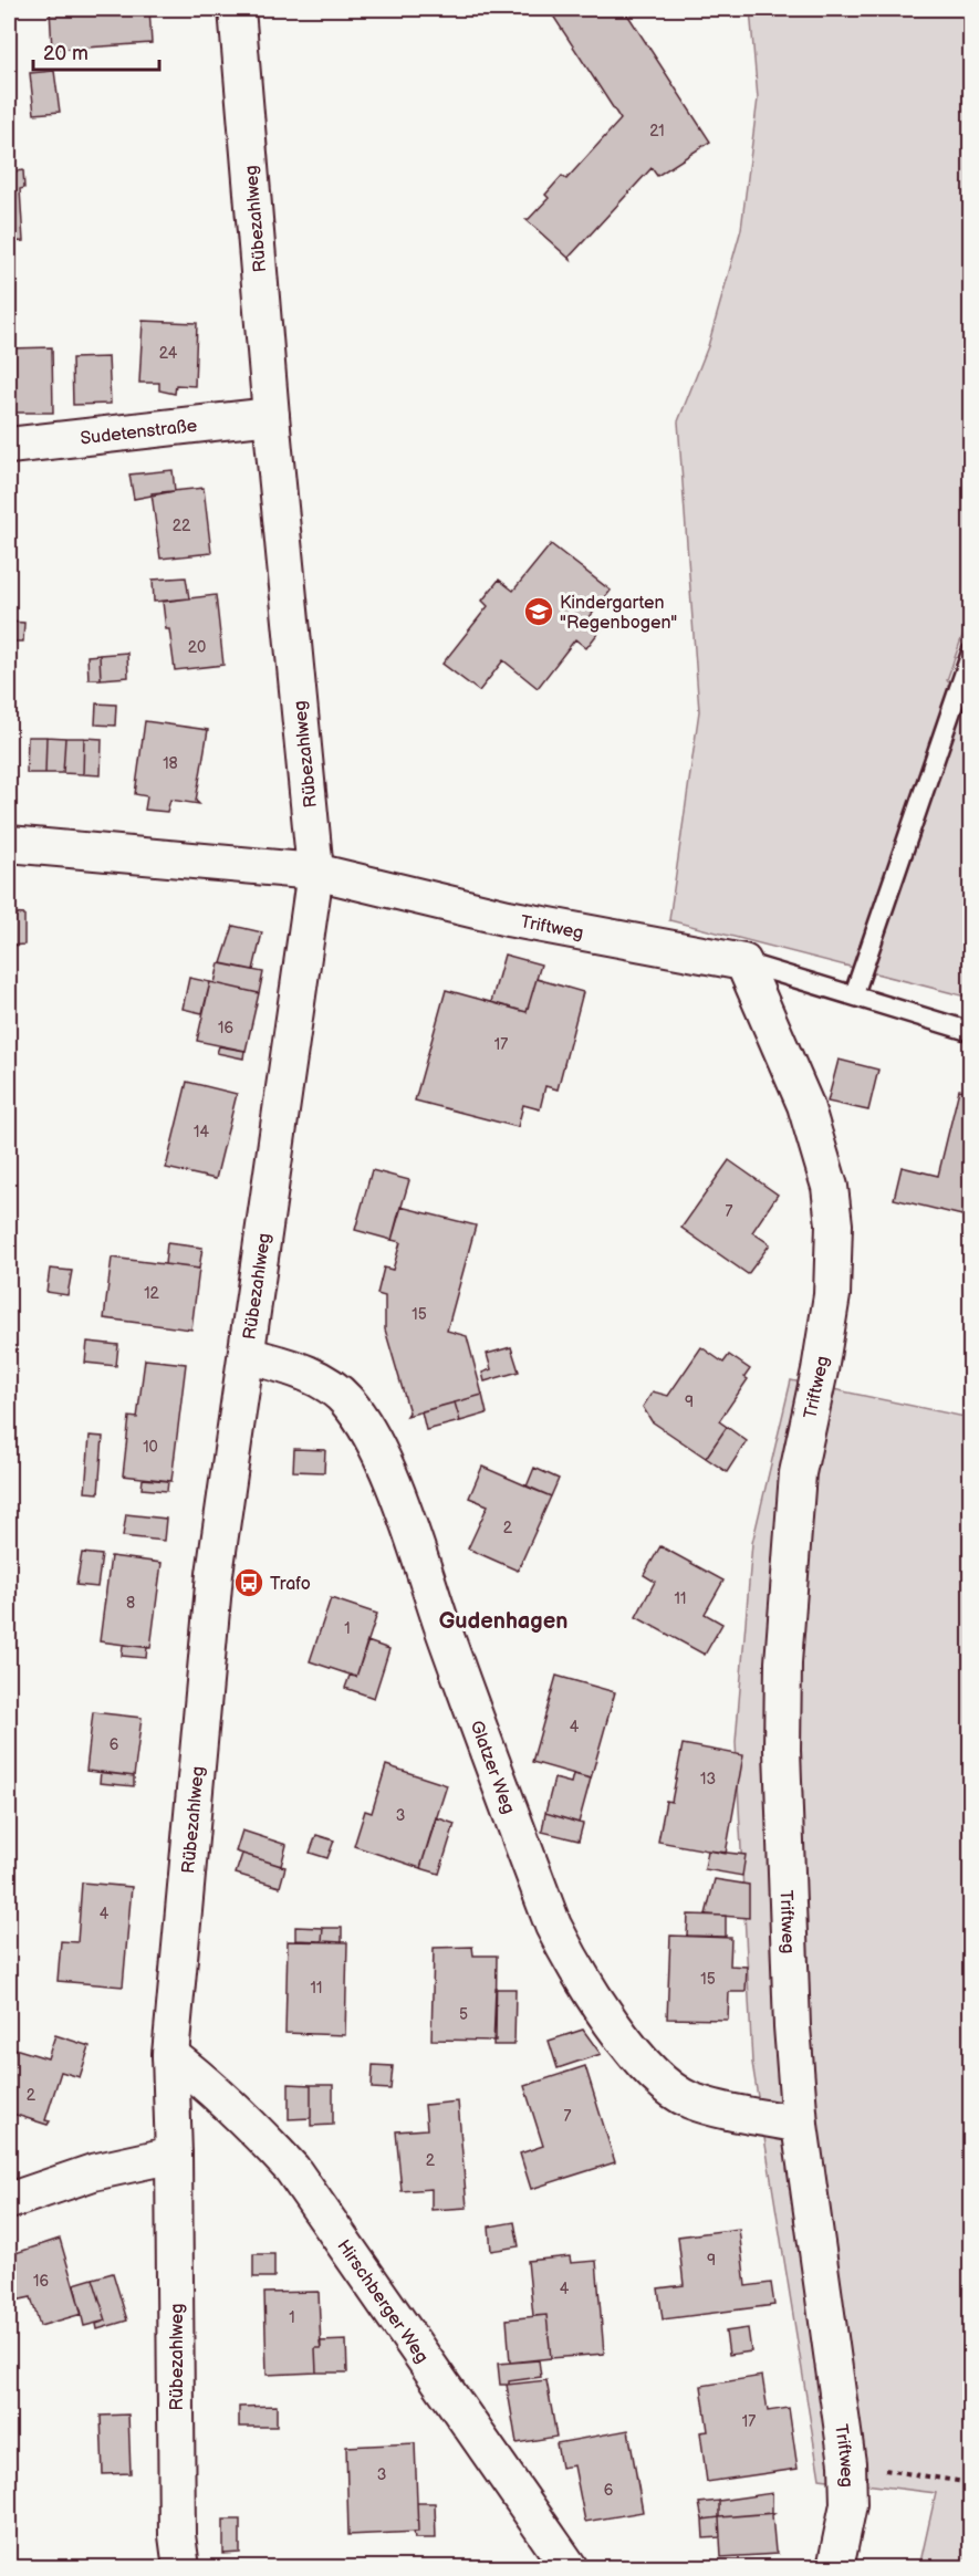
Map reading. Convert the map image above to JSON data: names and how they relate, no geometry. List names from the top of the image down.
{
  "streets": {
    "street": [
      "Rübezahlweg",
      "Sudetenstraße",
      "Triftweg",
      "Glatzer Weg",
      "Hirschberger Weg"
    ]
  },
  "crossings": [
    ["Rübezahlweg", "Sudetenstraße"],
    ["Rübezahlweg", "Triftweg"],
    ["Rübezahlweg", "Glatzer Weg"],
    ["Rübezahlweg", "Hirschberger Weg"],
    ["Triftweg", "Glatzer Weg"]
  ],
  "districts": ["Gudenhagen"],
  "places": {
    "school or university": ["Kindergarten \"Regenbogen\""],
    "bus stop": ["Trafo"]
  },
  "house_numbers": [
    "21",
    "24",
    "22",
    "20",
    "18",
    "16",
    "17",
    "14",
    "7",
    "12",
    "15",
    "9",
    "10",
    "2",
    "11",
    "8",
    "1",
    "4",
    "6",
    "13",
    "3",
    "4",
    "15",
    "11",
    "5",
    "2",
    "7",
    "2",
    "9",
    "16",
    "4",
    "1",
    "17",
    "3",
    "6"
  ],
  "scale_bar": "20 m"
}
